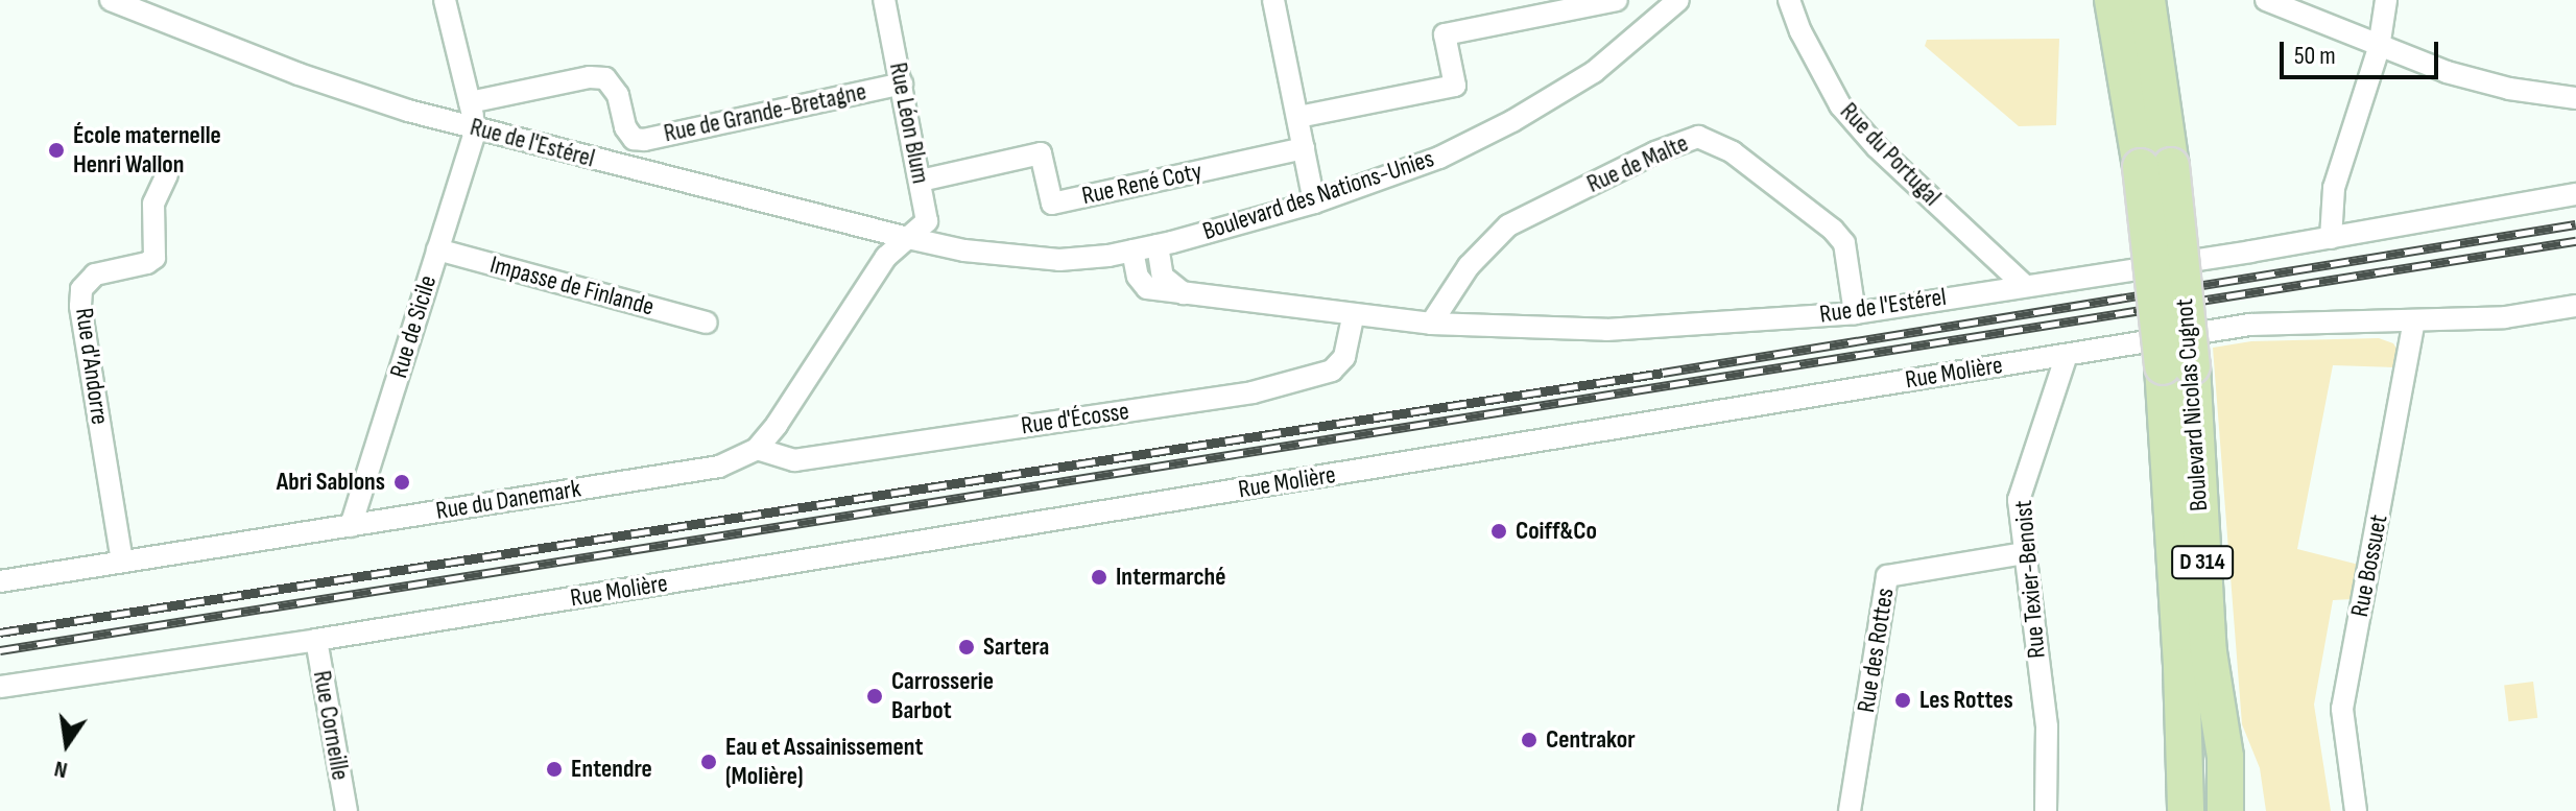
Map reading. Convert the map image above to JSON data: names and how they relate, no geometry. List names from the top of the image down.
{
  "streets": {
    "main road": ["Boulevard Nicolas Cugnot", "D 314"],
    "street": [
      "Rue de Grande-Bretagne",
      "Rue Léon Blum",
      "Rue de l'Estérel",
      "Rue du Portugal",
      "Rue de Malte",
      "Rue René Coty",
      "Boulevard des Nations-Unies",
      "Impasse de Finlande",
      "Rue de Sicile",
      "Rue d'Andorre",
      "Rue Molière",
      "Rue d'Écosse",
      "Rue du Danemark",
      "Rue Bossuet",
      "Rue Texier-Benoist",
      "Rue des Rottes",
      "Rue Corneille"
    ]
  },
  "crossings": [
    ["Rue de Grande-Bretagne", "Rue Léon Blum"],
    ["Rue Léon Blum", "Rue de l'Estérel"],
    ["Rue Léon Blum", "Rue René Coty"],
    ["Rue Léon Blum", "Rue du Danemark"],
    ["Rue de l'Estérel", "Rue du Portugal"],
    ["Rue de l'Estérel", "Rue de Malte"],
    ["Rue de l'Estérel", "Boulevard des Nations-Unies"],
    ["Rue de l'Estérel", "Rue de Sicile"],
    ["Rue de l'Estérel", "Rue d'Écosse"],
    ["Rue de l'Estérel", "Rue du Danemark"],
    ["Impasse de Finlande", "Rue de Sicile"],
    ["Rue de Sicile", "Rue du Danemark"],
    ["Rue d'Andorre", "Rue du Danemark"],
    ["Rue Molière", "Rue Bossuet"],
    ["Rue Molière", "Rue Texier-Benoist"],
    ["Rue Molière", "Rue Corneille"],
    ["Rue d'Écosse", "Rue du Danemark"],
    ["Rue Texier-Benoist", "Rue des Rottes"]
  ],
  "places": [
    "École maternelle Henri Wallon",
    "Abri Sablons",
    "Coiff&Co",
    "Intermarché",
    "Sartera",
    "Carrosserie Barbot",
    "Les Rottes",
    "Centrakor",
    "Eau et Assainissement (Molière)",
    "Entendre"
  ],
  "scale_bar": "50 m",
  "north": "bottom"
}
